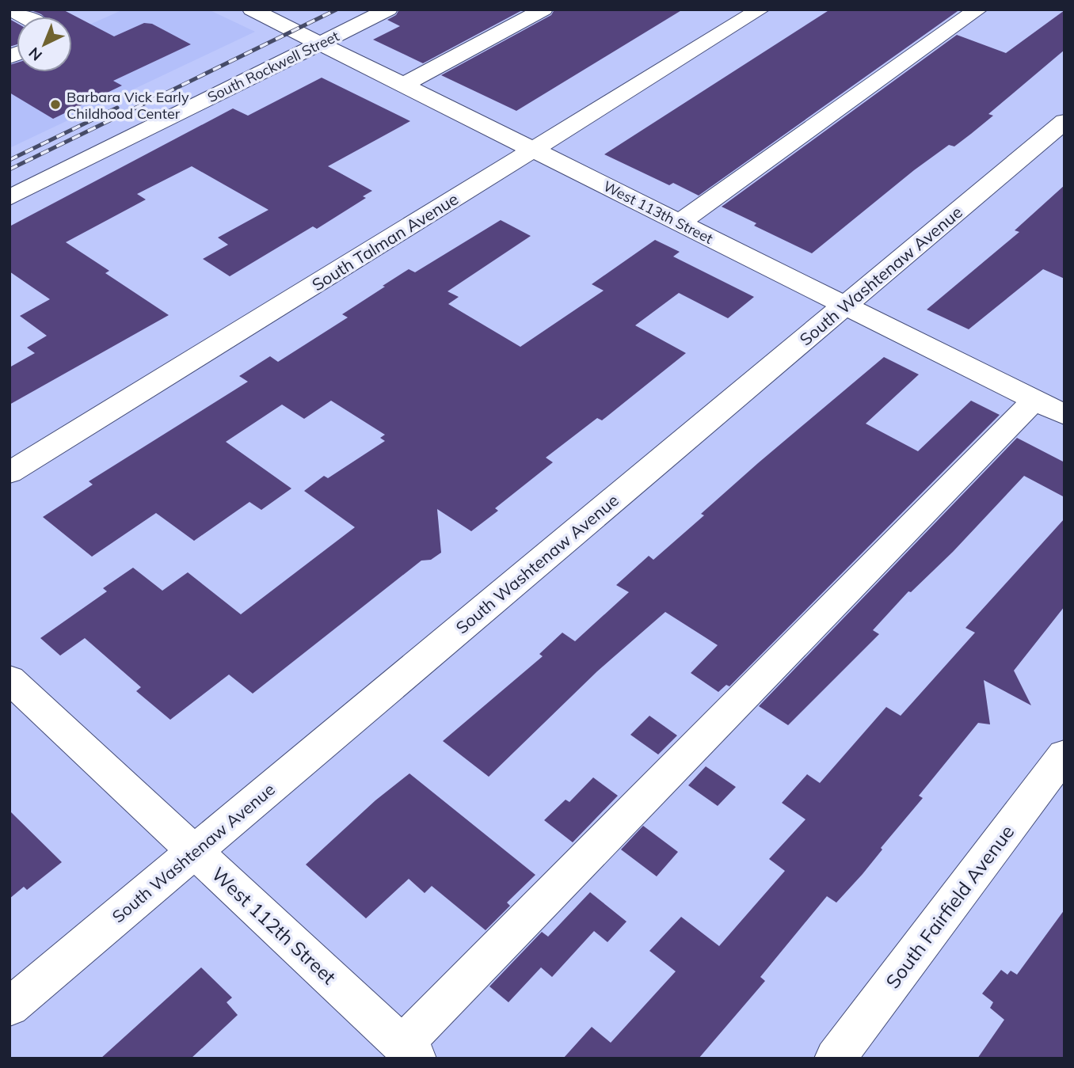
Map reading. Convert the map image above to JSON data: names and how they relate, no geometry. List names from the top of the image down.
{
  "streets": {
    "street": [
      "South Rockwell Street",
      "West 113th Street",
      "South Talman Avenue",
      "South Washtenaw Avenue",
      "South Fairfield Avenue",
      "West 112th Street"
    ]
  },
  "crossings": [
    ["South Rockwell Street", "West 113th Street"],
    ["West 113th Street", "South Talman Avenue"],
    ["West 113th Street", "South Washtenaw Avenue"],
    ["South Washtenaw Avenue", "West 112th Street"]
  ],
  "places": ["Barbara Vick Early Childhood Center"],
  "north": "bottom left"
}
